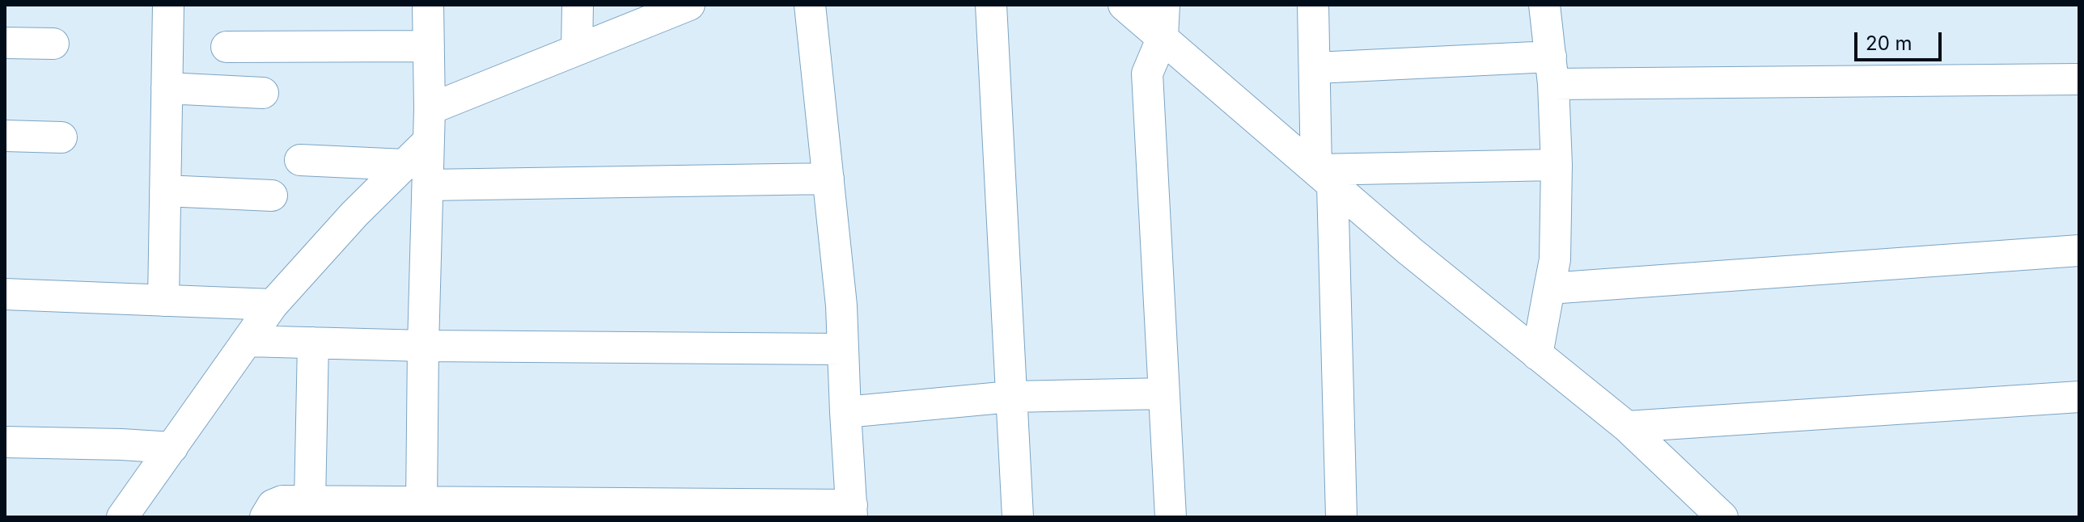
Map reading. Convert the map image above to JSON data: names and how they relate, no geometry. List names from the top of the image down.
{
  "scale_bar": "20 m"
}
